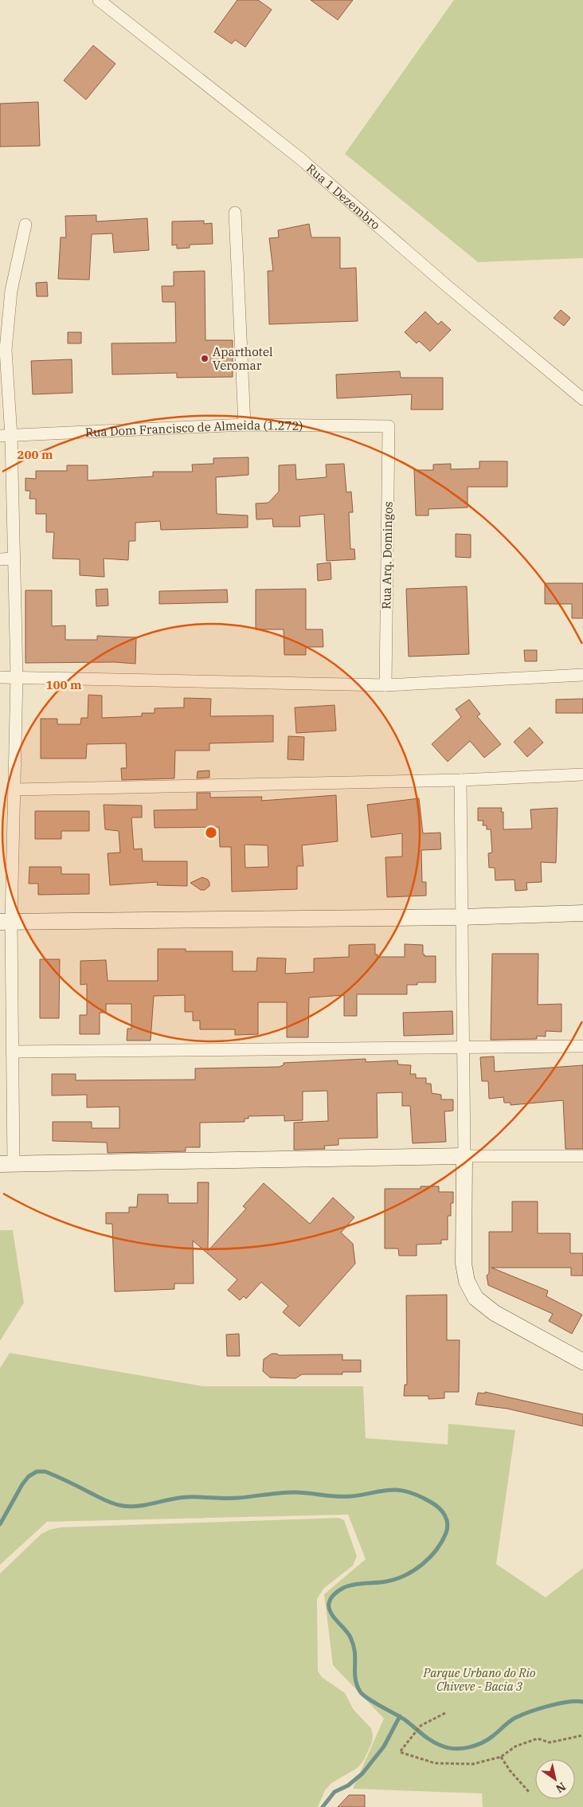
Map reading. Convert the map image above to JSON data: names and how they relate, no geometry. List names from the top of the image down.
{
  "streets": {
    "street": ["Rua 1 Dezembro", "Rua Dom Francisco de Almeida (1.272)", "Rua Arq. Domingos"]
  },
  "crossings": [
    ["Rua Dom Francisco de Almeida (1.272)", "Rua Arq. Domingos"]
  ],
  "parks": ["Parque Urbano do Rio Chiveve - Bacia 3"],
  "places": ["Aparthotel Veromar"],
  "north": "bottom right",
  "rings": ["200 m", "100 m"]
}
